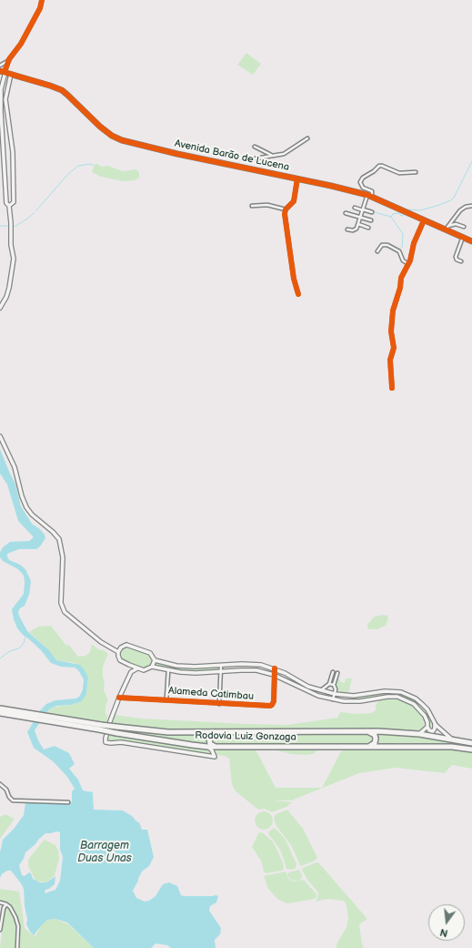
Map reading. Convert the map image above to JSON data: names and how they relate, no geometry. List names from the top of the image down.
{
  "streets": {
    "highway": ["Rodovia Luiz Gonzaga"],
    "main road": ["Avenida Barão de Lucena"],
    "street": ["Alameda Catimbau"]
  },
  "water": ["Barragem Duas Unas"],
  "north": "bottom"
}
